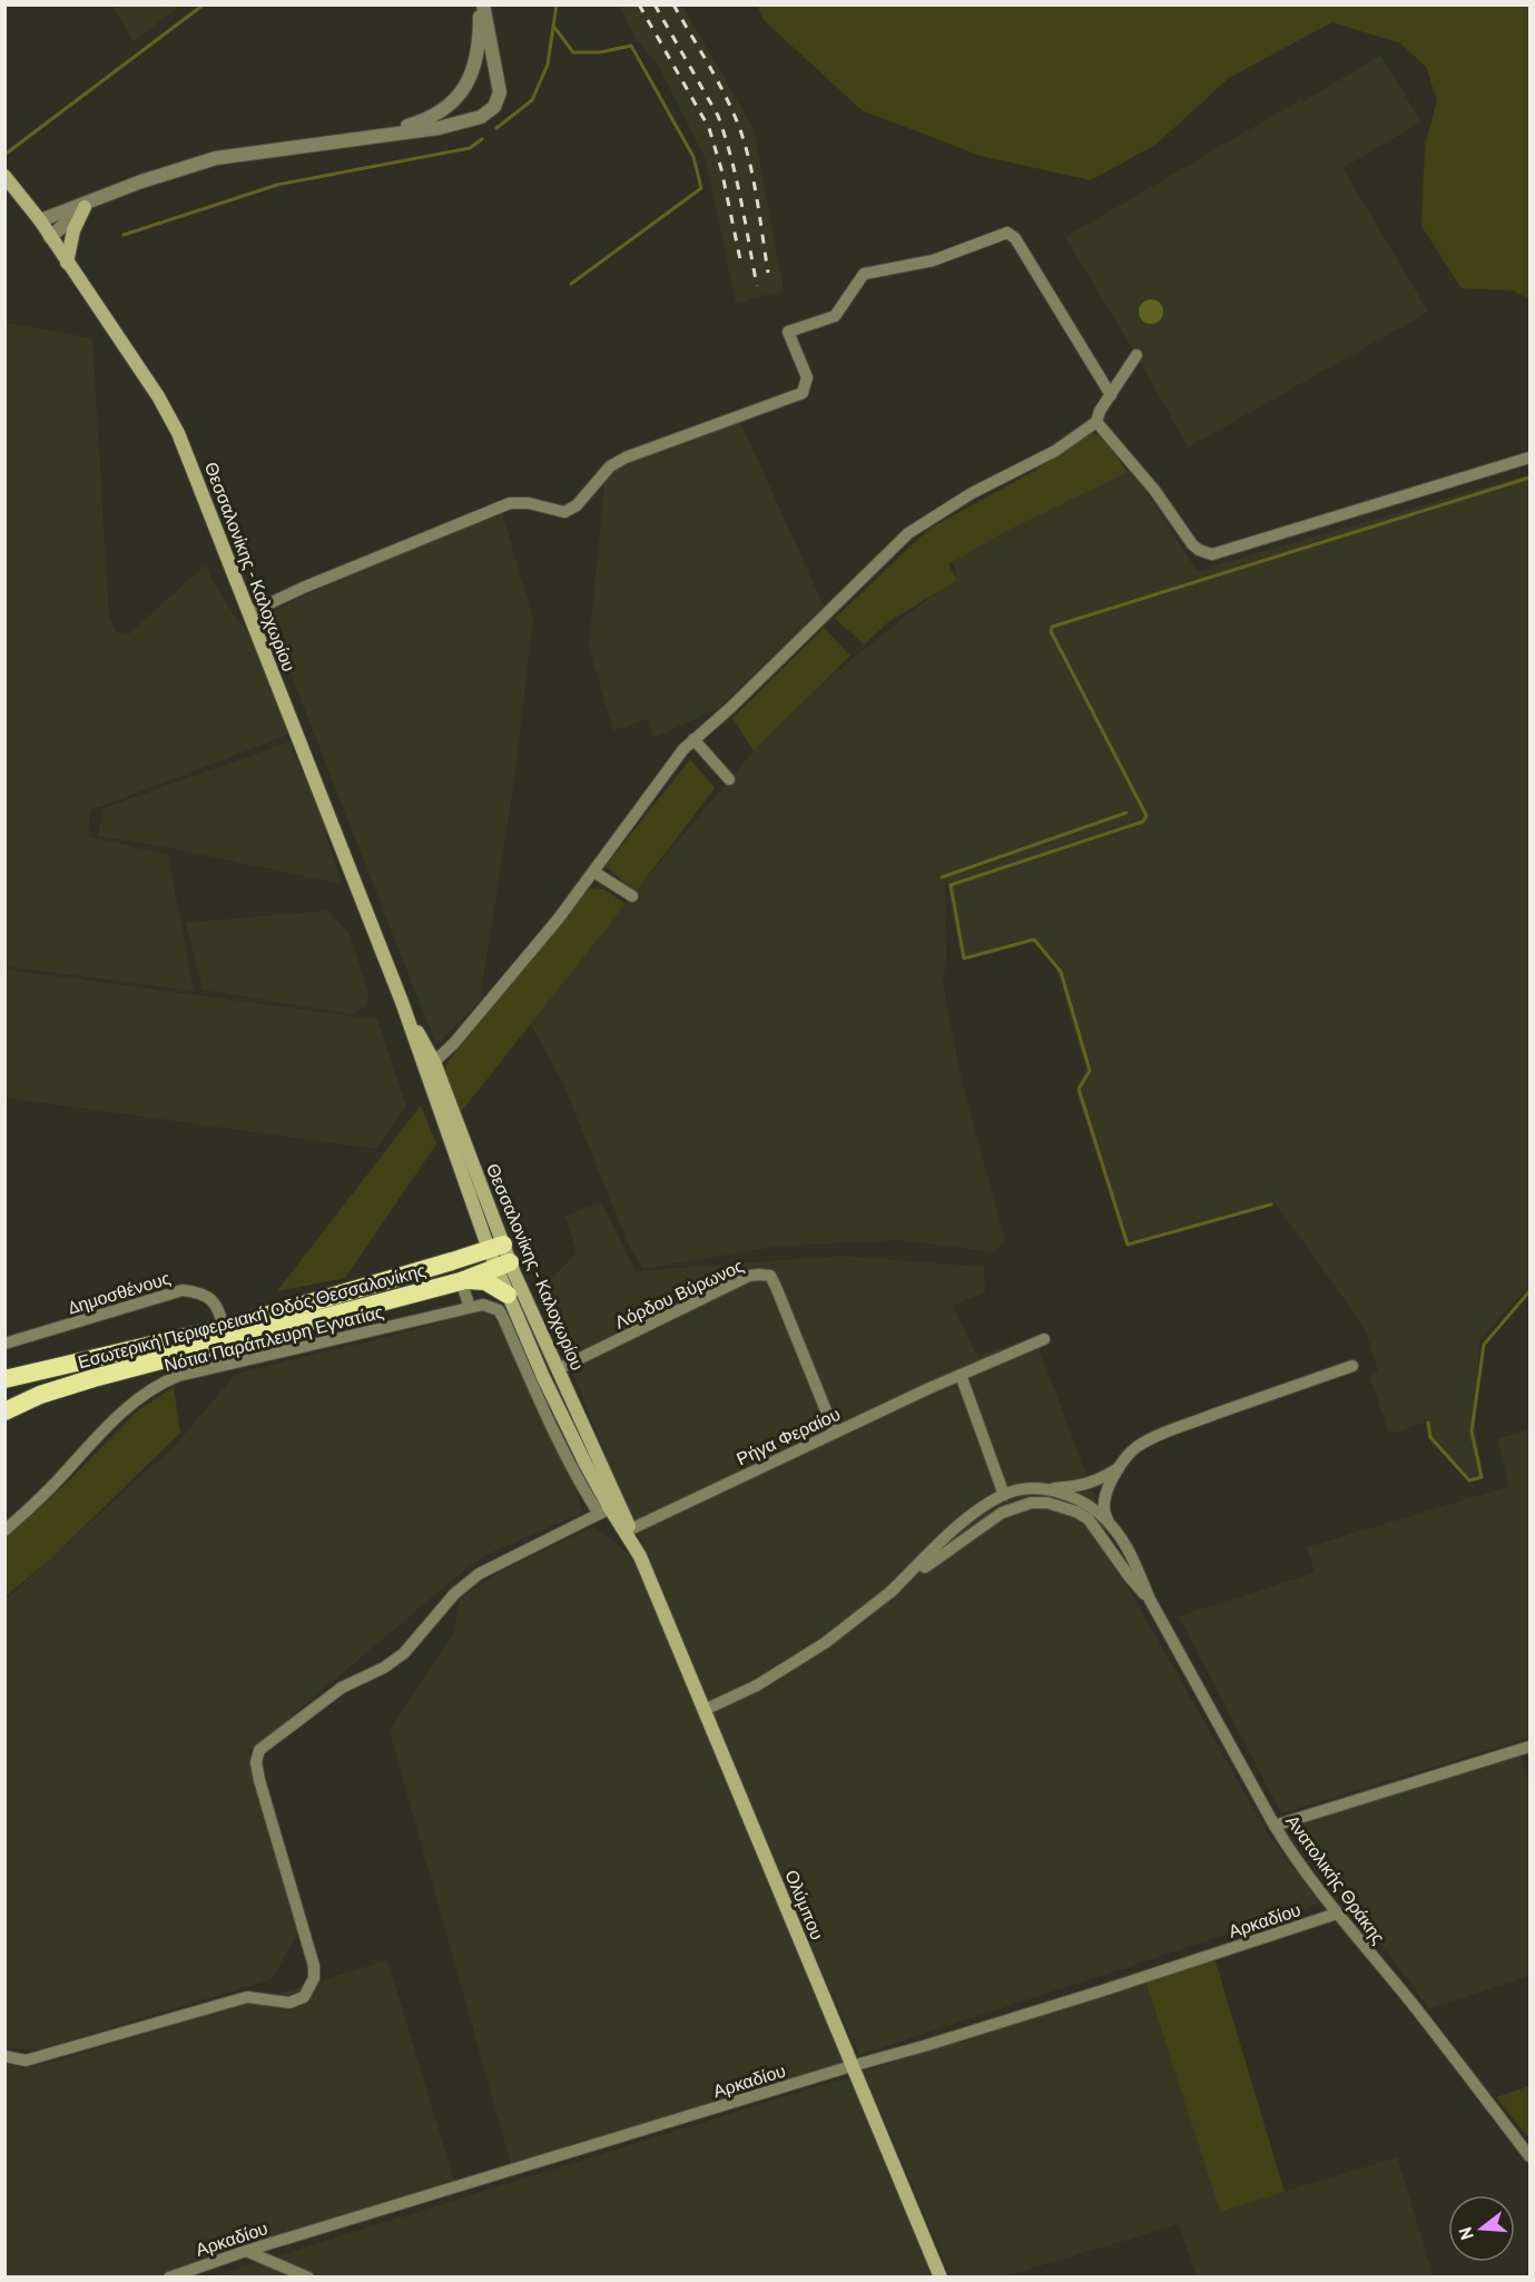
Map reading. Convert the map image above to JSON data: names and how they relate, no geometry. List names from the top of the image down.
{
  "streets": {
    "highway": ["Εσωτερική Περιφερειακή Οδός Θεσσαλονίκης"],
    "main road": ["Θεσσαλονίκης - Καλοχωρίου", "Ολύμπου"],
    "street": [
      "Δημοσθένους",
      "Λόρδου Βύρωνος",
      "Νότια Παράπλευρη Εγνατίας",
      "Ρήγα Φεραίου",
      "Ανατολικής Θράκης",
      "Αρκαδίου"
    ]
  },
  "crossings": [
    ["Θεσσαλονίκης - Καλοχωρίου", "Λόρδου Βύρωνος"],
    ["Θεσσαλονίκης - Καλοχωρίου", "Εσωτερική Περιφερειακή Οδός Θεσσαλονίκης"],
    ["Θεσσαλονίκης - Καλοχωρίου", "Ρήγα Φεραίου"],
    ["Θεσσαλονίκης - Καλοχωρίου", "Ολύμπου"],
    ["Δημοσθένους", "Εσωτερική Περιφερειακή Οδός Θεσσαλονίκης"],
    ["Λόρδου Βύρωνος", "Ρήγα Φεραίου"],
    ["Ανατολικής Θράκης", "Ολύμπου"],
    ["Ανατολικής Θράκης", "Αρκαδίου"],
    ["Ολύμπου", "Αρκαδίου"]
  ],
  "north": "left"
}
